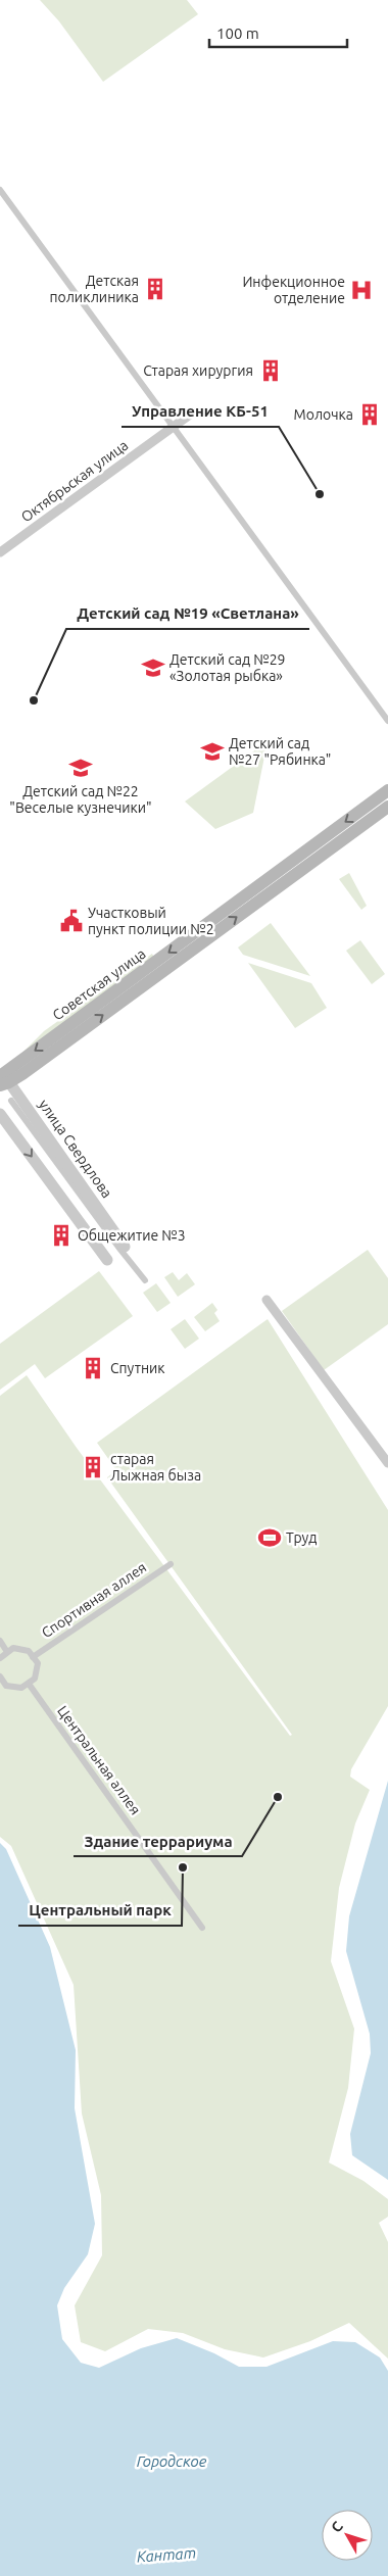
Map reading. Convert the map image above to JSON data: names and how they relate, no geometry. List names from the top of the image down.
{
  "streets": {
    "main road": ["Советская улица"],
    "street": [
      "Октябрьская улица",
      "улица Свердлова",
      "Спортивная аллея",
      "Центральная аллея"
    ]
  },
  "crossings": [
    ["Советская улица", "улица Свердлова"]
  ],
  "water": ["Городское", "Кантат"],
  "places": {
    "building": [
      "Детская поликлиника",
      "Старая хирургия",
      "Молочка",
      "Общежитие №3",
      "Спутник",
      "старая Лыжная быза"
    ],
    "hospital": ["Инфекционное отделение"],
    "other": [
      "Управление КБ-51",
      "Детский сад №19 «Светлана»",
      "Здание террариума",
      "Центральный парк"
    ],
    "school or university": ["Детский сад №29 «Золотая рыбка»", "Детский сад №27 \"Рябинка\"", "Детский сад №22 \"Веселые кузнечики\""],
    "public building": ["Участковый пункт полиции №2"],
    "sports": ["Труд"]
  },
  "scale_bar": "100 m",
  "north": "top left"
}
